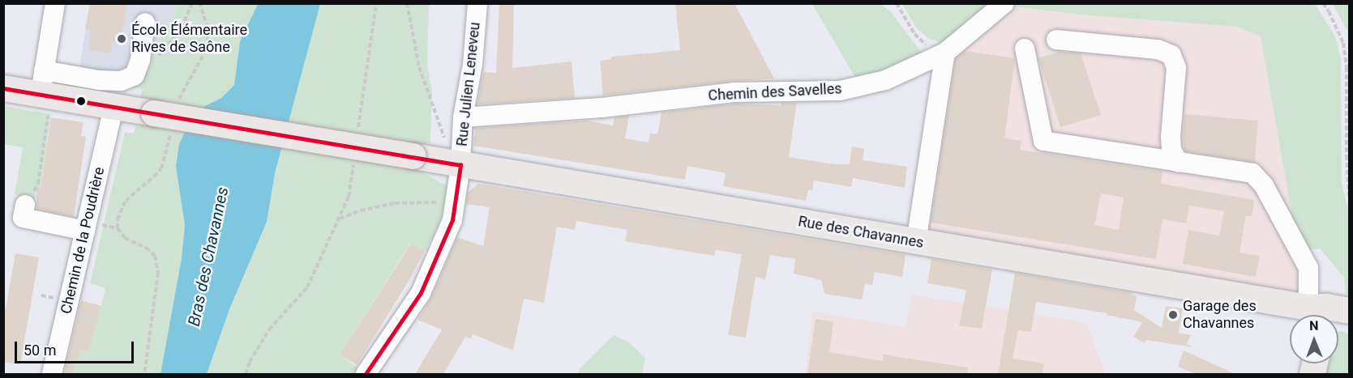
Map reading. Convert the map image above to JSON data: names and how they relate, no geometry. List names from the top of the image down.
{
  "streets": {
    "main road": ["Rue des Chavannes"],
    "street": ["Rue Julien Leneveu", "Chemin des Savelles", "Chemin de la Poudrière"]
  },
  "crossings": [
    ["Rue Julien Leneveu", "Chemin des Savelles"],
    ["Rue Julien Leneveu", "Rue des Chavannes"],
    ["Rue des Chavannes", "Chemin de la Poudrière"]
  ],
  "water": ["Bras des Chavannes"],
  "places": ["École Élémentaire Rives de Saône", "Garage des Chavannes"],
  "scale_bar": "50 m",
  "north": "top"
}
